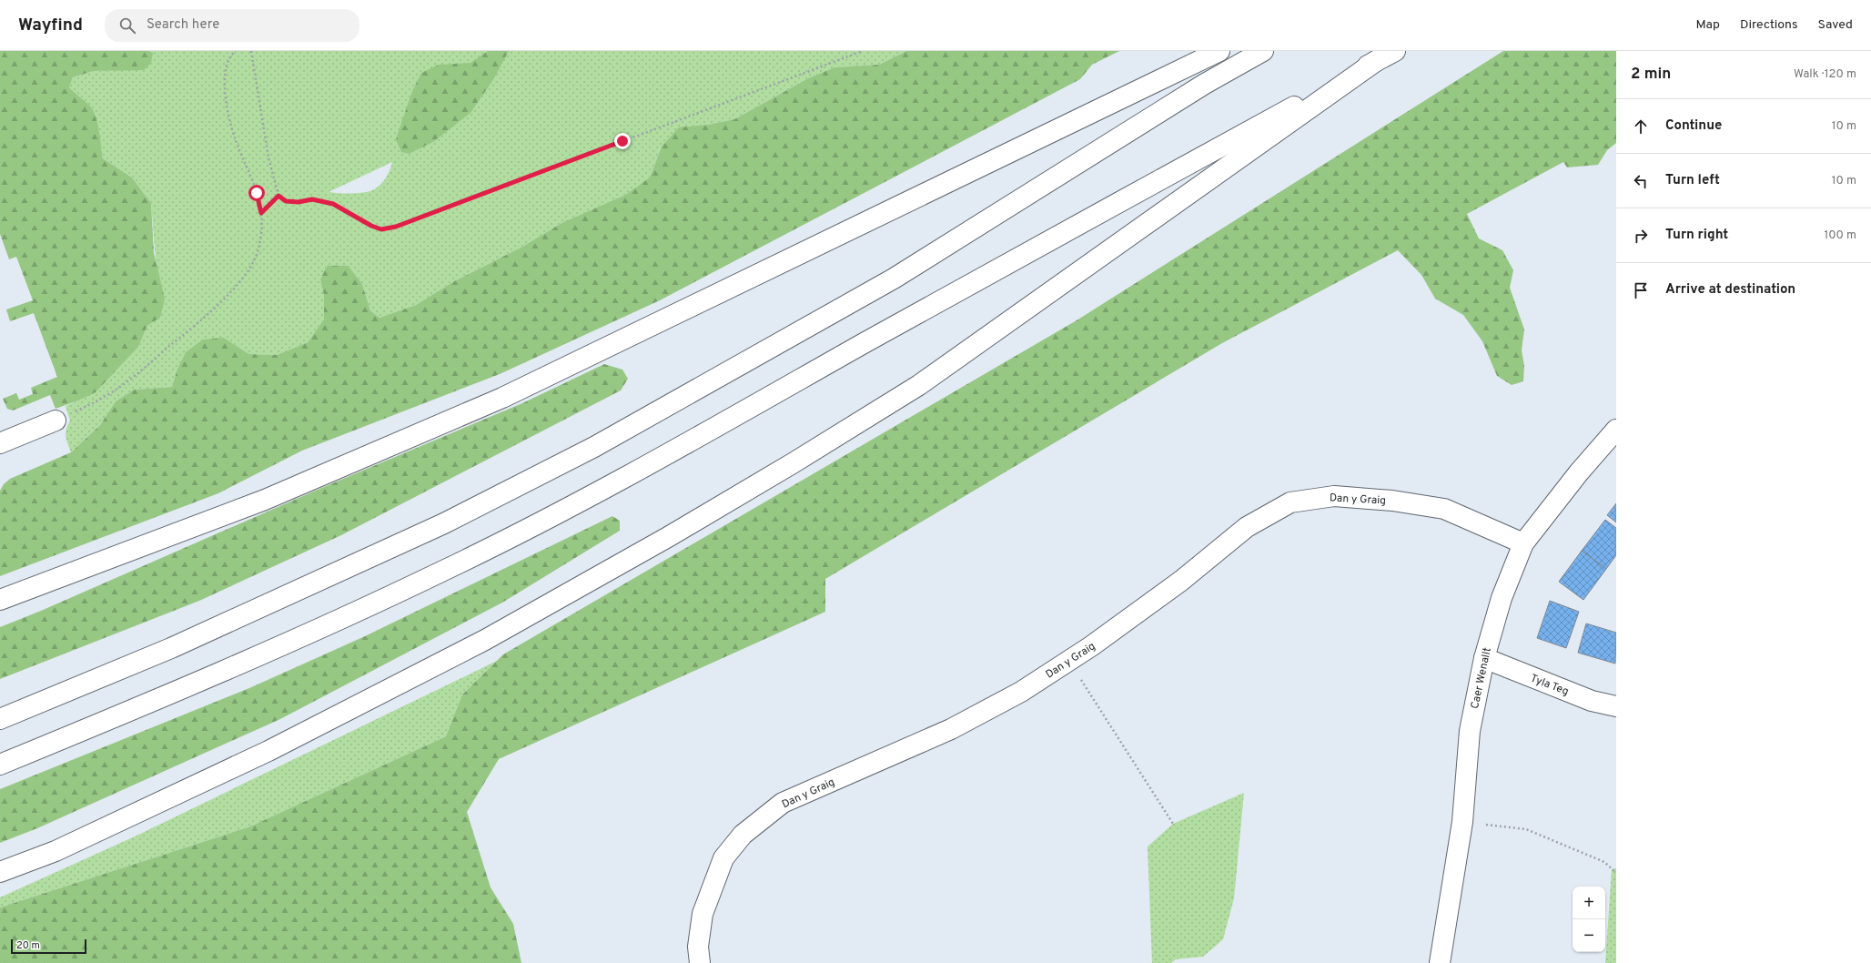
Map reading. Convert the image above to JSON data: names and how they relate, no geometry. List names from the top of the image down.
{
  "streets": {
    "main road": ["Dan y Graig", "Caer Wenallt", "Tyla Teg"]
  },
  "crossings": [
    ["Dan y Graig", "Caer Wenallt"],
    ["Caer Wenallt", "Tyla Teg"]
  ],
  "scale_bar": "20 m",
  "page": {
    "header": "Wayfind",
    "search": "Search here",
    "nav": ["Map", "Directions", "Saved"],
    "heading": ["2 min", "Walk · 120 m"],
    "list": [
      ["Continue", "10 m"],
      ["Turn left", "10 m"],
      ["Turn right", "100 m"],
      "Arrive at destination"
    ],
    "map_buttons": ["+", "−"],
    "scale": "20 m"
  }
}
